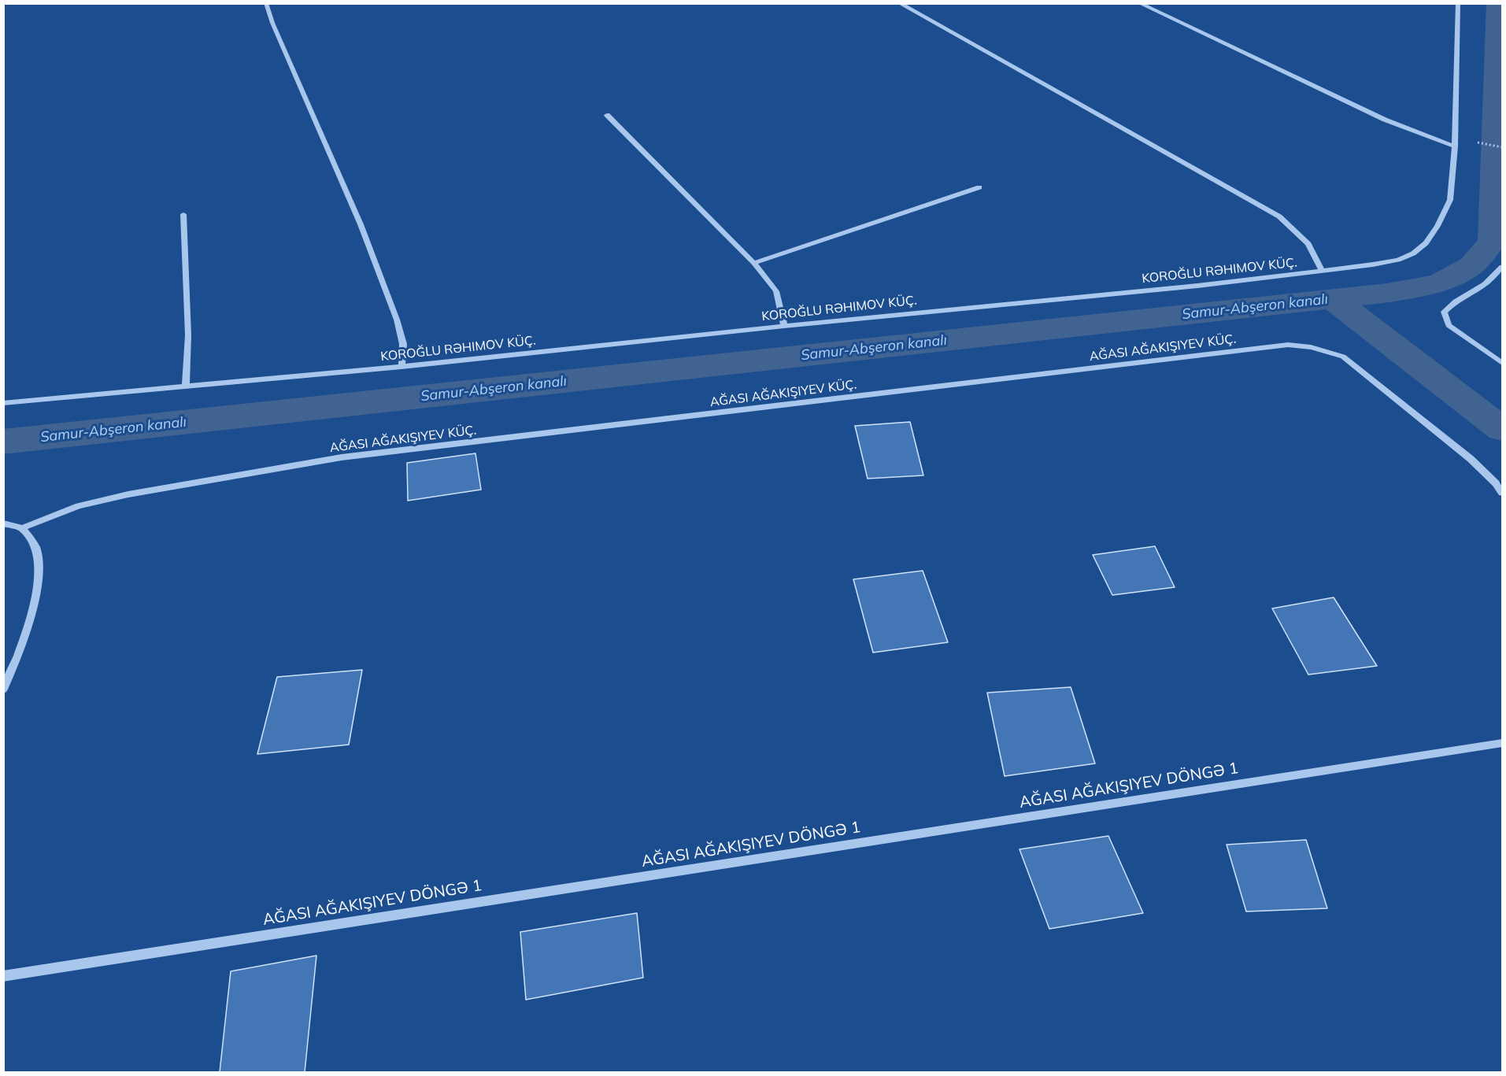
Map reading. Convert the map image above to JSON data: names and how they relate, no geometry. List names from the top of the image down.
{
  "streets": {
    "street": ["KOROĞLU RƏHIMOV KÜÇ."]
  },
  "water": ["Samur-Abşeron kanalı"]
}
